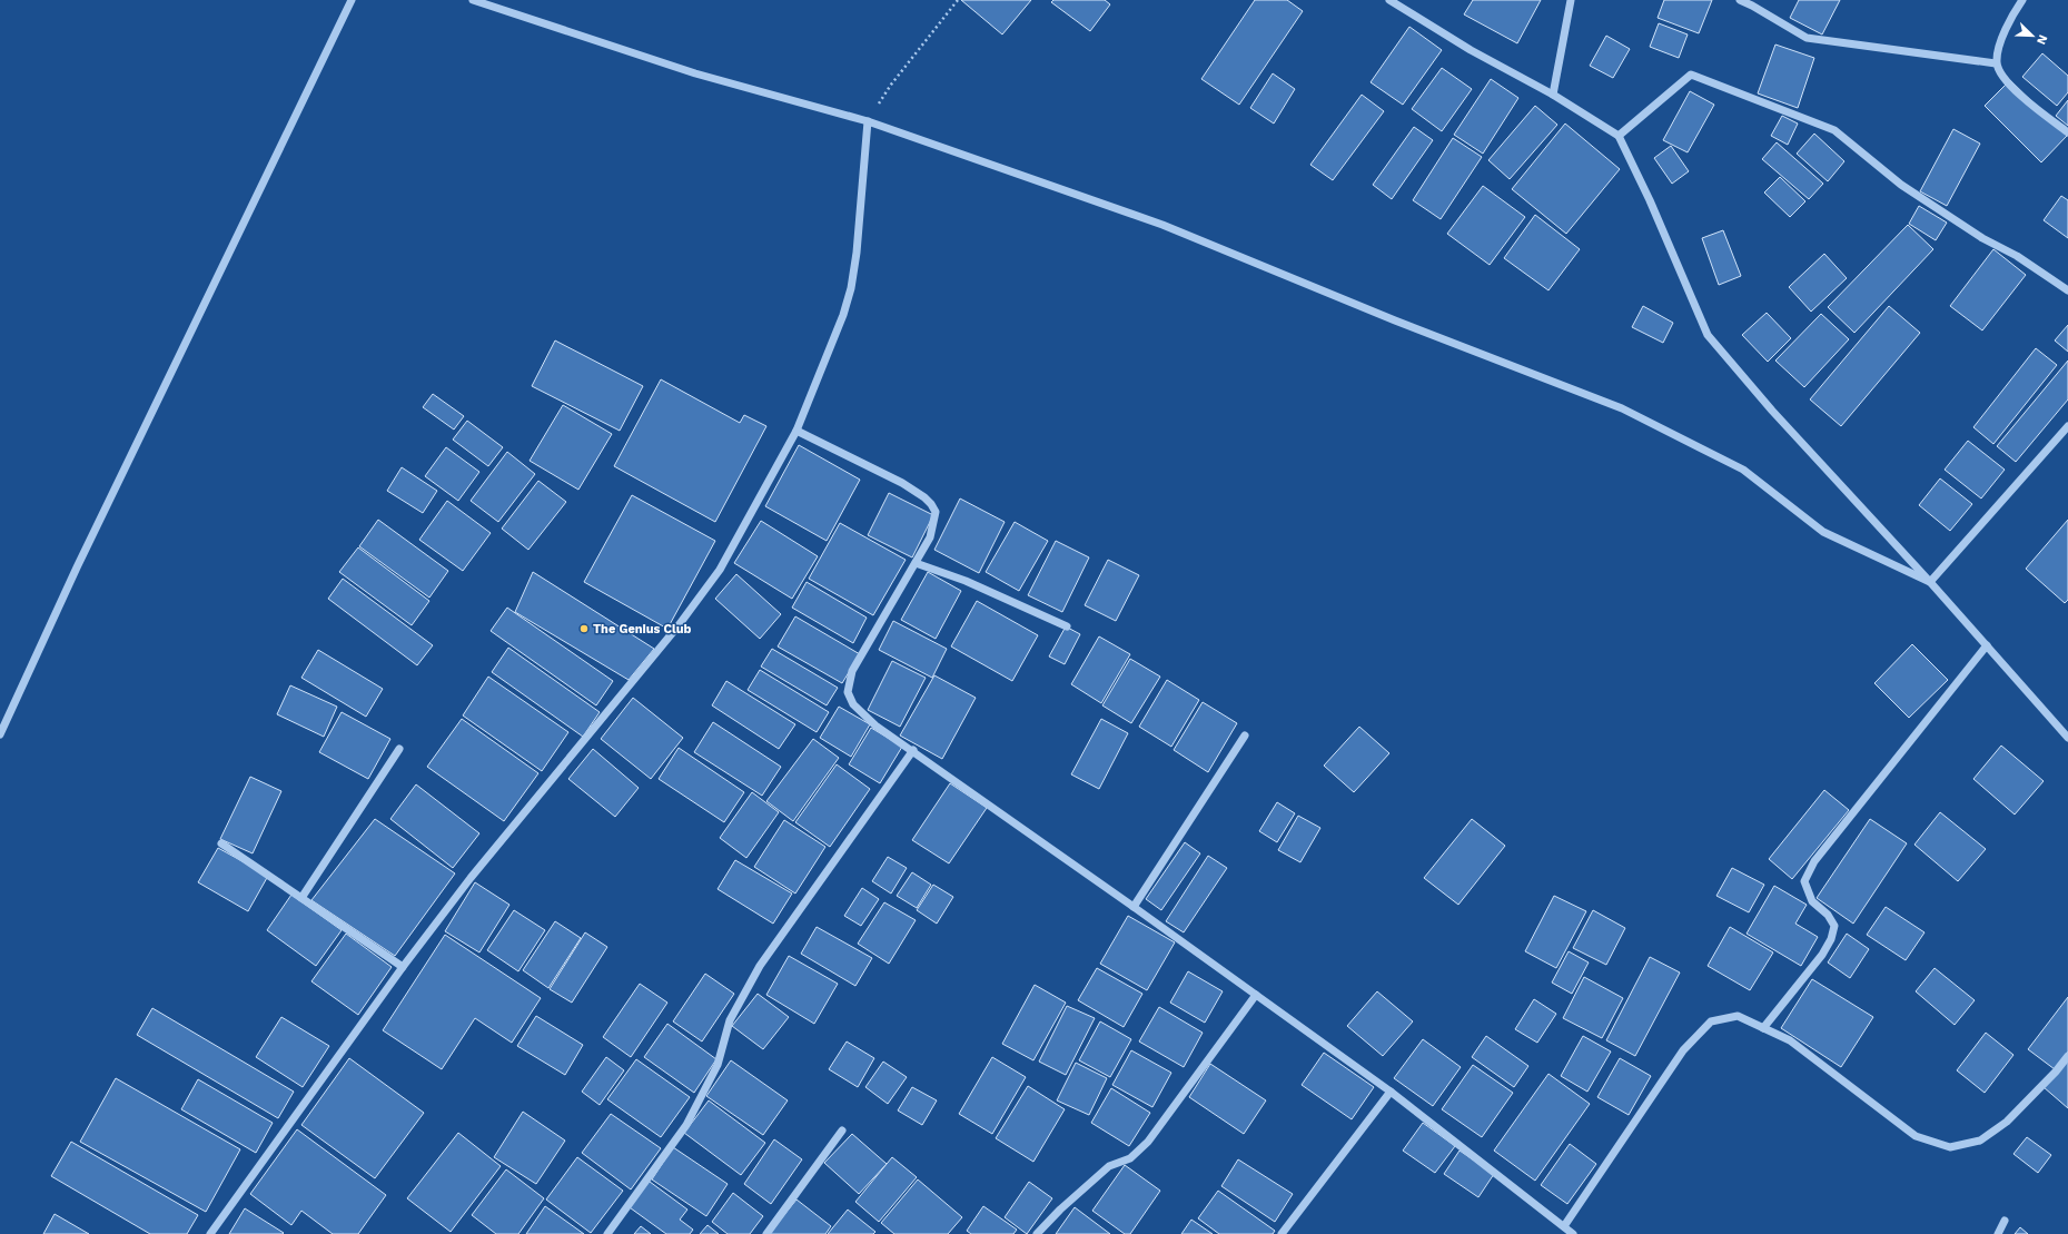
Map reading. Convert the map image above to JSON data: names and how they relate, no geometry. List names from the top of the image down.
{
  "places": ["The Genius Club"],
  "north": "bottom right"
}
